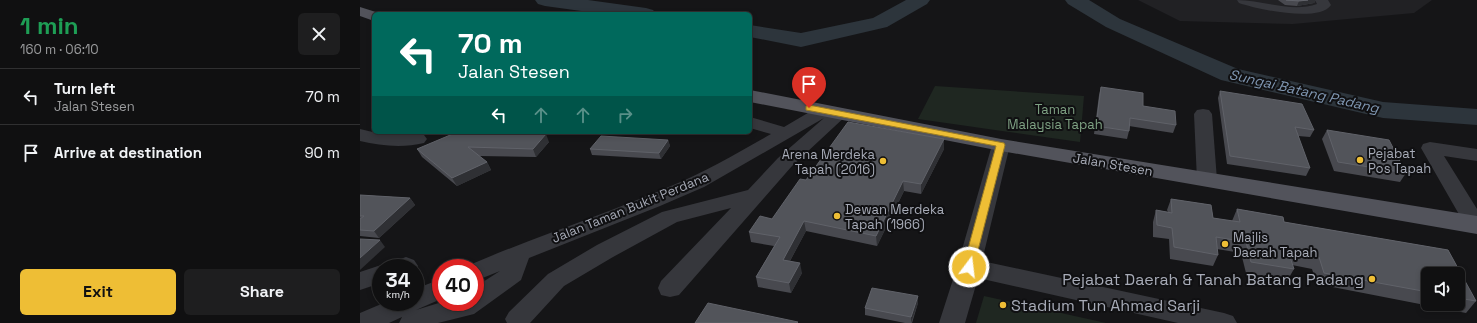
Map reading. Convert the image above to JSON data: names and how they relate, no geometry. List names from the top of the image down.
{
  "streets": {
    "main road": ["Jalan Stesen"],
    "street": ["Jalan Taman Bukit Perdana"]
  },
  "crossings": [
    ["Jalan Stesen", "Jalan Taman Bukit Perdana"]
  ],
  "water": ["Sungai Batang Padang"],
  "parks": ["Taman Malaysia Tapah"],
  "places": [
    "Pejabat Pos Tapah",
    "Arena Merdeka Tapah (2016)",
    "Dewan Merdeka Tapah (1966)",
    "Majlis Daerah Tapah",
    "Pejabat Daerah & Tanah Batang Padang",
    "Stadium Tun Ahmad Sarji"
  ],
  "page": {
    "heading": ["1 min", "160 m · 06:10"],
    "turn": ["70 m", "Jalan Stesen"],
    "list": [
      {
        "name": "Turn left",
        "note": "Jalan Stesen",
        "value": "70 m"
      },
      {
        "name": "Arrive at destination",
        "value": "90 m"
      }
    ],
    "speed": "34 km/h",
    "limit": "40",
    "buttons": ["Exit", "Share"]
  }
}
